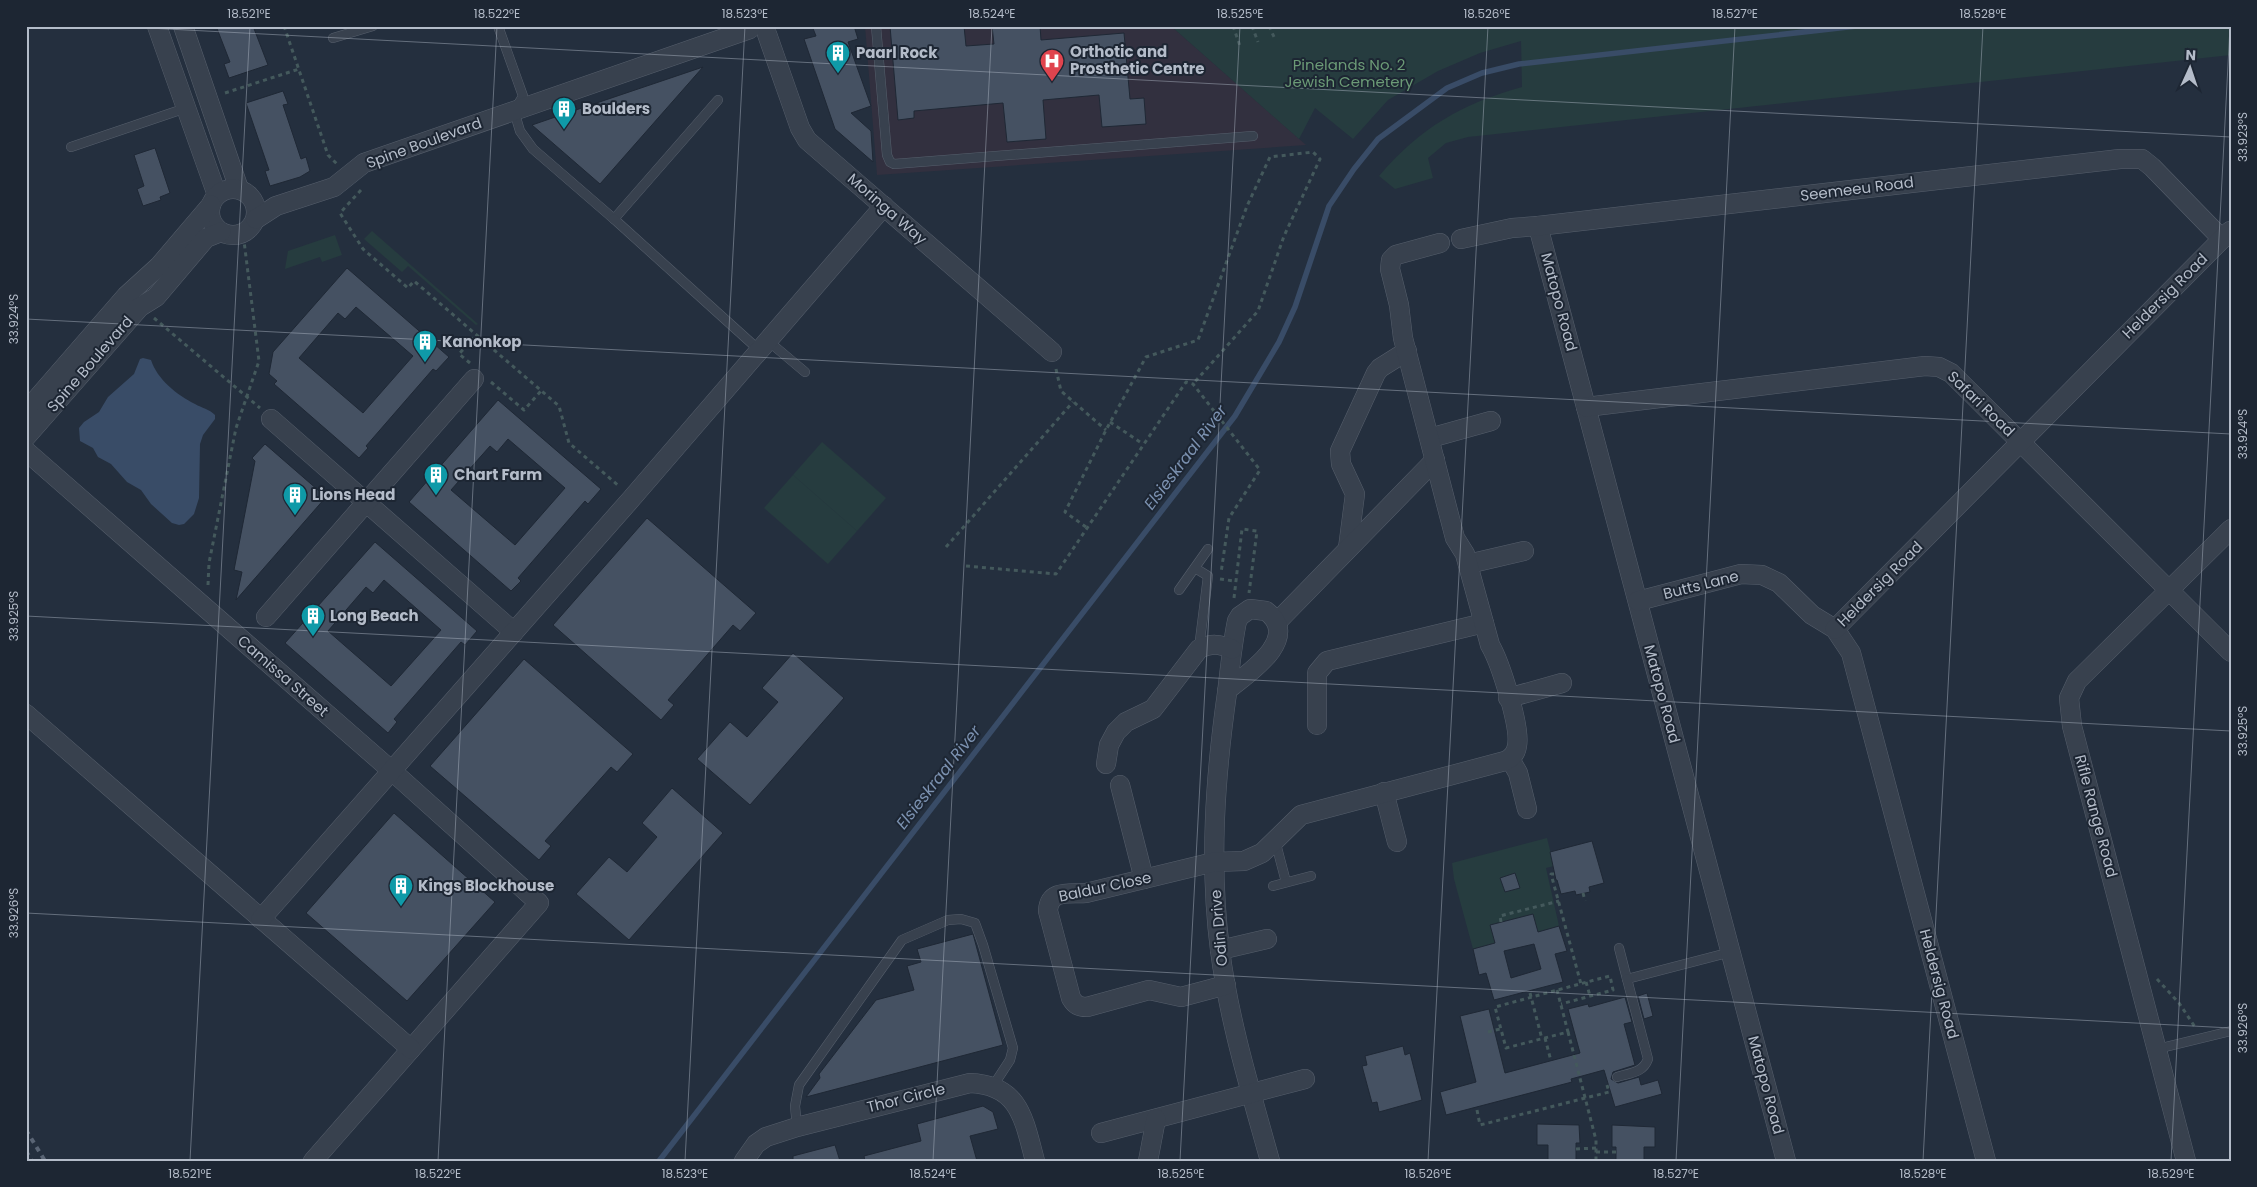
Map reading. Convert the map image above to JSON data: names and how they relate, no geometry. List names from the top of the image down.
{
  "streets": {
    "street": [
      "Spine Boulevard",
      "Seemeeu Road",
      "Moringa Way",
      "Heldersig Road",
      "Matopo Road",
      "Safari Road",
      "Butts Lane",
      "Camissa Street",
      "Rifle Range Road",
      "Baldur Close",
      "Odin Drive",
      "Thor Circle"
    ]
  },
  "crossings": [
    ["Spine Boulevard", "Moringa Way"],
    ["Seemeeu Road", "Heldersig Road"],
    ["Seemeeu Road", "Matopo Road"],
    ["Heldersig Road", "Safari Road"],
    ["Heldersig Road", "Butts Lane"],
    ["Matopo Road", "Safari Road"],
    ["Matopo Road", "Butts Lane"],
    ["Safari Road", "Rifle Range Road"],
    ["Baldur Close", "Odin Drive"]
  ],
  "water": ["Elsieskraal River"],
  "parks": ["Pinelands No. 2 Jewish Cemetery"],
  "places": {
    "building": [
      "Paarl Rock",
      "Boulders",
      "Kanonkop",
      "Chart Farm",
      "Lions Head",
      "Long Beach",
      "Kings Blockhouse"
    ],
    "hospital": ["Orthotic and Prosthetic Centre"]
  },
  "north": "top",
  "coordinates": [
    "18.521°E",
    "18.522°E",
    "18.523°E",
    "18.524°E",
    "18.525°E",
    "18.526°E",
    "18.527°E",
    "18.528°E",
    "33.923°S",
    "33.924°S",
    "33.925°S",
    "33.926°S",
    "18.529°E"
  ]
}
